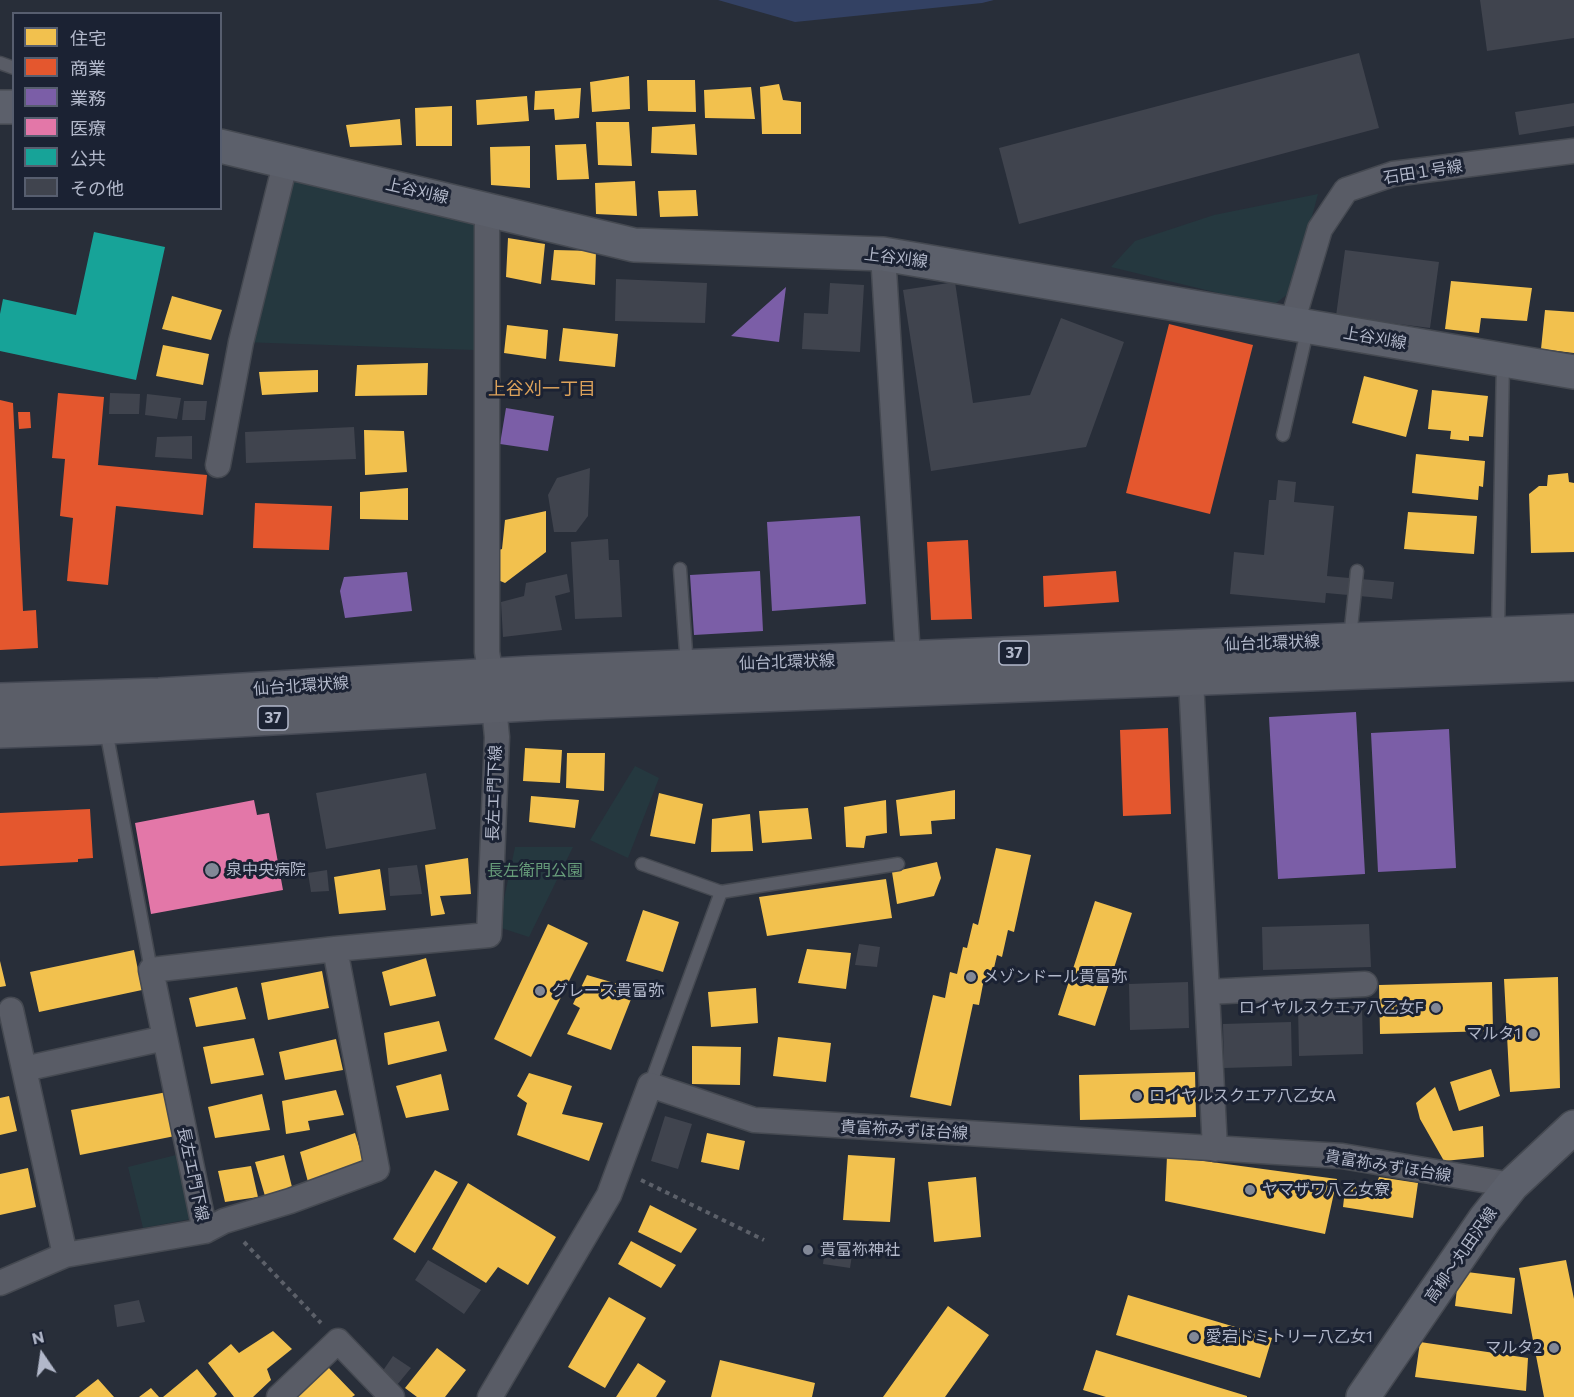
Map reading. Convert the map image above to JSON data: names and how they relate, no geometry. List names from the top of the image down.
{
  "streets": {
    "main road": ["仙台北環状線", "37"],
    "street": [
      "石田１号線",
      "上谷刈線",
      "長左エ門下線",
      "貴富祢みずほ台線",
      "高柳～丸田沢線"
    ]
  },
  "crossings": [
    ["石田１号線", "上谷刈線"],
    ["仙台北環状線", "長左エ門下線"],
    ["貴富祢みずほ台線", "高柳～丸田沢線"]
  ],
  "districts": ["上谷刈一丁目"],
  "parks": ["長左衛門公園"],
  "places": [
    "泉中央病院",
    "メゾンドール貴富弥",
    "グレース貴富弥",
    "ロイヤルスクエア八乙女F",
    "マルタ1",
    "ロイヤルスクエア八乙女A",
    "ヤマザワ八乙女寮",
    "貴富祢神社",
    "愛宕ドミトリー八乙女1",
    "マルタ2"
  ],
  "legend": [
    "住宅",
    "商業",
    "業務",
    "医療",
    "公共",
    "その他"
  ],
  "north": "top"
}
